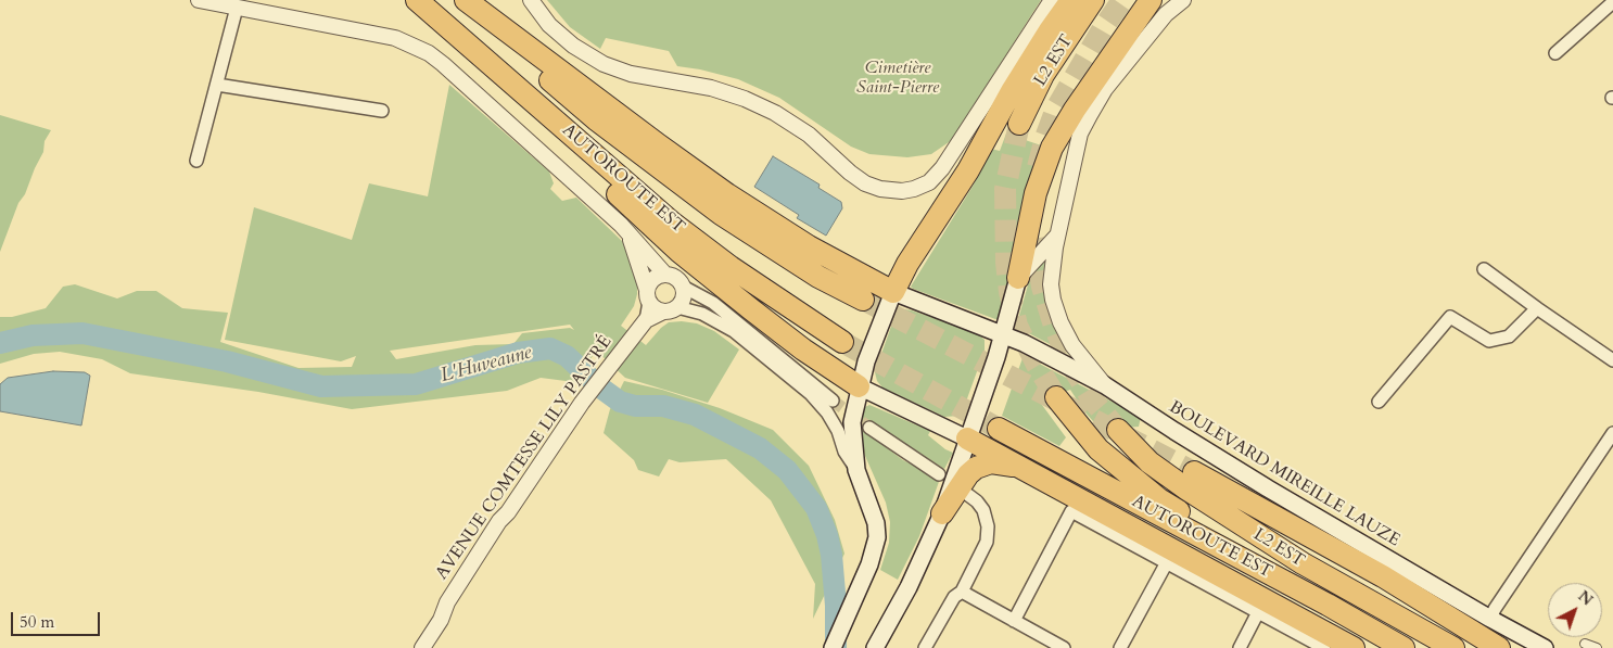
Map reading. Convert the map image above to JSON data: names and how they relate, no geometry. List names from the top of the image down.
{
  "streets": {
    "highway": ["L2 EST", "AUTOROUTE EST"],
    "main road": ["BOULEVARD MIREILLE LAUZE"],
    "street": ["AVENUE COMTESSE LILY PASTRÉ"]
  },
  "crossings": [
    ["L2 EST", "AUTOROUTE EST"]
  ],
  "water": ["L'Huveaune"],
  "parks": ["Cimetière Saint-Pierre"],
  "scale_bar": "50 m",
  "north": "top right"
}
